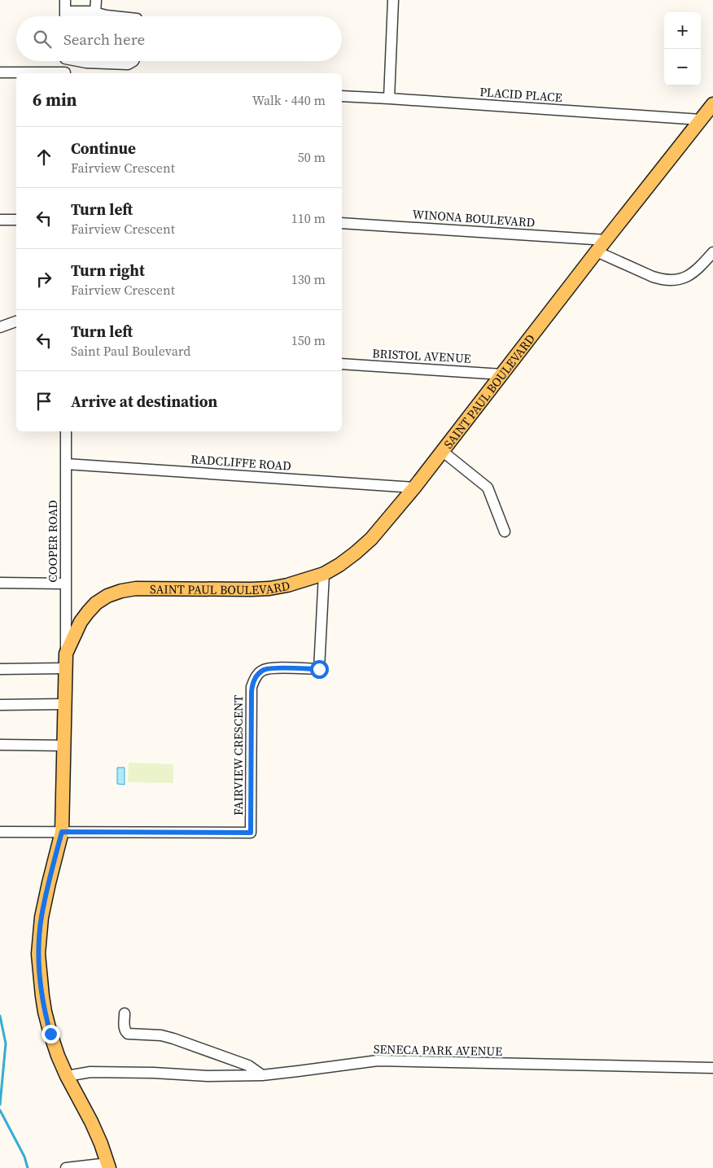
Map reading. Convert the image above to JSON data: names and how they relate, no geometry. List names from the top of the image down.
{
  "streets": {
    "main road": ["SAINT PAUL BOULEVARD"],
    "street": [
      "PLACID PLACE",
      "WINONA BOULEVARD",
      "BRISTOL AVENUE",
      "RADCLIFFE ROAD",
      "COOPER ROAD",
      "FAIRVIEW CRESCENT",
      "SENECA PARK AVENUE"
    ]
  },
  "crossings": [
    ["PLACID PLACE", "SAINT PAUL BOULEVARD"],
    ["WINONA BOULEVARD", "SAINT PAUL BOULEVARD"],
    ["BRISTOL AVENUE", "SAINT PAUL BOULEVARD"],
    ["SAINT PAUL BOULEVARD", "RADCLIFFE ROAD"],
    ["SAINT PAUL BOULEVARD", "COOPER ROAD"],
    ["SAINT PAUL BOULEVARD", "FAIRVIEW CRESCENT"],
    ["SAINT PAUL BOULEVARD", "SENECA PARK AVENUE"],
    ["RADCLIFFE ROAD", "COOPER ROAD"]
  ],
  "page": {
    "map_buttons": ["+", "−"],
    "search": "Search here",
    "heading": ["6 min", "Walk · 440 m"],
    "list": [
      ["Continue", "Fairview Crescent", "50 m"],
      ["Turn left", "Fairview Crescent", "110 m"],
      ["Turn right", "Fairview Crescent", "130 m"],
      ["Turn left", "Saint Paul Boulevard", "150 m"],
      "Arrive at destination"
    ]
  }
}
